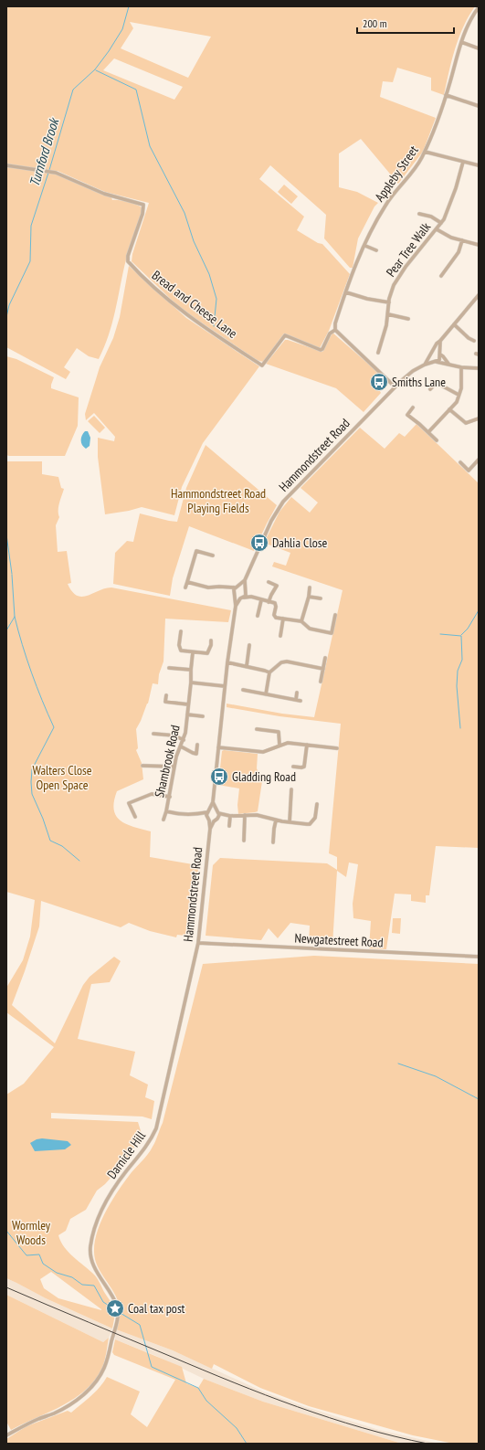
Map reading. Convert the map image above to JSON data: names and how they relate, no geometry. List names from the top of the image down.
{
  "streets": {
    "street": [
      "Appleby Street",
      "Pear Tree Walk",
      "Bread and Cheese Lane",
      "Hammondstreet Road",
      "Shambrook Road",
      "Newgatestreet Road",
      "Darnicle Hill"
    ]
  },
  "crossings": [
    ["Appleby Street", "Bread and Cheese Lane"],
    ["Hammondstreet Road", "Shambrook Road"],
    ["Hammondstreet Road", "Newgatestreet Road"],
    ["Hammondstreet Road", "Darnicle Hill"]
  ],
  "water": ["Turnford Brook"],
  "parks": ["Hammondstreet Road Playing Fields", "Walters Close Open Space", "Wormley Woods"],
  "places": {
    "bus stop": ["Smiths Lane", "Dahlia Close", "Gladding Road"],
    "place": ["Coal tax post"]
  },
  "scale_bar": "200 m"
}
